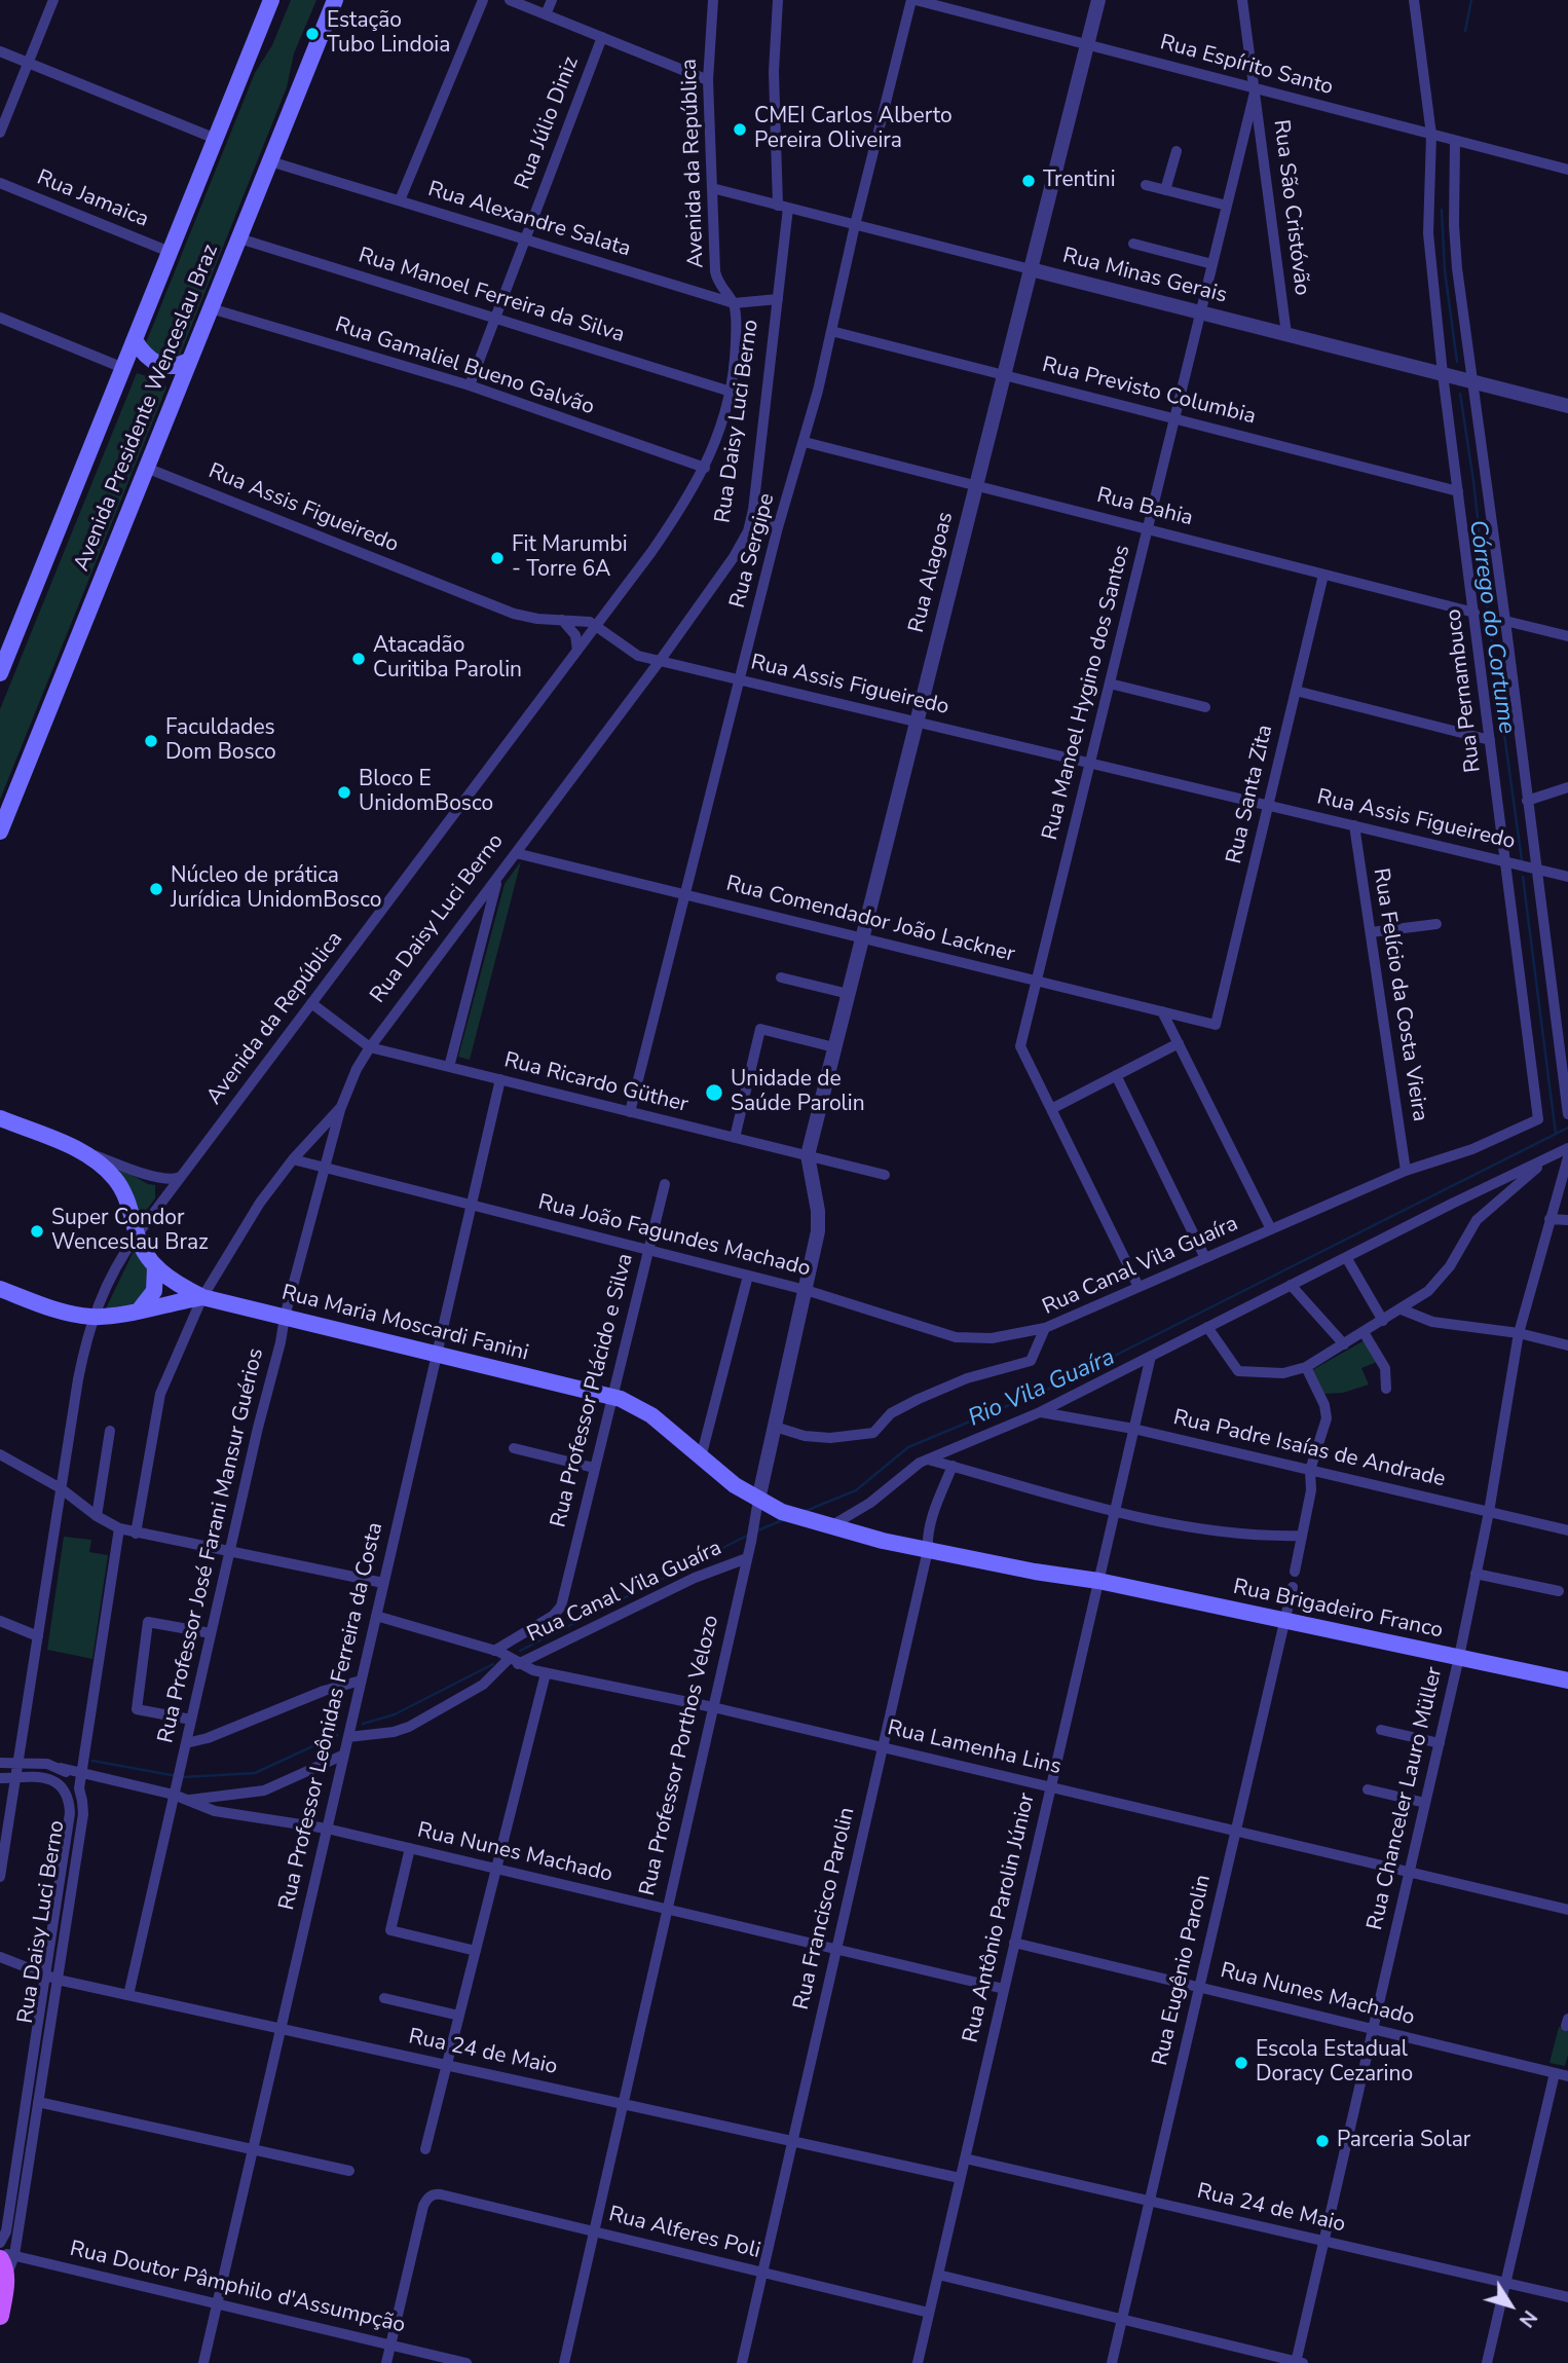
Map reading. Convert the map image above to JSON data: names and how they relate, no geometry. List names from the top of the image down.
{
  "streets": {
    "main road": [
      "Avenida Presidente Wenceslau Braz",
      "Rua Daisy Luci Berno",
      "Rua Maria Moscardi Fanini",
      "Rua Brigadeiro Franco"
    ],
    "street": [
      "Rua Espírito Santo",
      "Rua Júlio Diniz",
      "Avenida da República",
      "Rua Jamaica",
      "Rua São Cristóvão",
      "Rua Alexandre Salata",
      "Rua Minas Gerais",
      "Rua Manoel Ferreira da Silva",
      "Rua Gamaliel Bueno Galvão",
      "Rua Previsto Columbia",
      "Rua Bahia",
      "Rua Assis Figueiredo",
      "Rua Sergipe",
      "Rua Alagoas",
      "Rua Pernambuco",
      "Rua Manoel Hygino dos Santos",
      "Rua Santa Zita",
      "Rua Comendador João Lackner",
      "Rua Felício da Costa Vieira",
      "Rua Ricardo Güther",
      "Rua João Fagundes Machado",
      "Rua Canal Vila Guaíra",
      "Rua Professor Plácido e Silva",
      "Rua Padre Isaías de Andrade",
      "Rua Professor José Farani Mansur Guérios",
      "Rua Professor Leônidas Ferreira da Costa",
      "Rua Lamenha Lins",
      "Rua Professor Porthos Velozo",
      "Rua Chanceler Lauro Müller",
      "Rua Nunes Machado",
      "Rua Francisco Parolin",
      "Rua Antônio Parolin Júnior",
      "Rua Eugênio Parolin",
      "Rua 24 de Maio",
      "Rua Alferes Poli",
      "Rua Doutor Pâmphilo d'Assumpção"
    ]
  },
  "crossings": [
    ["Rua Espírito Santo", "Rua São Cristóvão"],
    ["Rua Espírito Santo", "Rua Sergipe"],
    ["Rua Espírito Santo", "Rua Alagoas"],
    ["Rua Espírito Santo", "Rua Pernambuco"],
    ["Rua Espírito Santo", "Rua Manoel Hygino dos Santos"],
    ["Rua Júlio Diniz", "Rua Alexandre Salata"],
    ["Rua Júlio Diniz", "Rua Manoel Ferreira da Silva"],
    ["Rua Júlio Diniz", "Rua Gamaliel Bueno Galvão"],
    ["Avenida da República", "Rua Alexandre Salata"],
    ["Avenida da República", "Rua Minas Gerais"],
    ["Avenida da República", "Rua Manoel Ferreira da Silva"],
    ["Avenida da República", "Rua Gamaliel Bueno Galvão"],
    ["Avenida da República", "Rua Daisy Luci Berno"],
    ["Avenida da República", "Rua Assis Figueiredo"],
    ["Avenida da República", "Rua Ricardo Güther"],
    ["Avenida da República", "Rua Maria Moscardi Fanini"],
    ["Avenida da República", "Rua Nunes Machado"],
    ["Rua Jamaica", "Avenida Presidente Wenceslau Braz"],
    ["Rua São Cristóvão", "Rua Minas Gerais"],
    ["Rua São Cristóvão", "Rua Manoel Hygino dos Santos"],
    ["Rua Alexandre Salata", "Avenida Presidente Wenceslau Braz"],
    ["Rua Alexandre Salata", "Rua Daisy Luci Berno"],
    ["Rua Minas Gerais", "Rua Daisy Luci Berno"],
    ["Rua Minas Gerais", "Rua Sergipe"],
    ["Rua Minas Gerais", "Rua Alagoas"],
    ["Rua Minas Gerais", "Rua Pernambuco"],
    ["Rua Minas Gerais", "Rua Manoel Hygino dos Santos"],
    ["Rua Manoel Ferreira da Silva", "Avenida Presidente Wenceslau Braz"],
    ["Rua Gamaliel Bueno Galvão", "Avenida Presidente Wenceslau Braz"],
    ["Rua Previsto Columbia", "Rua Sergipe"],
    ["Rua Previsto Columbia", "Rua Alagoas"],
    ["Rua Previsto Columbia", "Rua Pernambuco"],
    ["Rua Previsto Columbia", "Rua Manoel Hygino dos Santos"],
    ["Avenida Presidente Wenceslau Braz", "Rua Assis Figueiredo"],
    ["Rua Daisy Luci Berno", "Rua Assis Figueiredo"],
    ["Rua Daisy Luci Berno", "Rua Comendador João Lackner"],
    ["Rua Daisy Luci Berno", "Rua Ricardo Güther"],
    ["Rua Daisy Luci Berno", "Rua João Fagundes Machado"],
    ["Rua Daisy Luci Berno", "Rua Maria Moscardi Fanini"],
    ["Rua Daisy Luci Berno", "Rua Professor José Farani Mansur Guérios"],
    ["Rua Daisy Luci Berno", "Rua Nunes Machado"],
    ["Rua Daisy Luci Berno", "Rua 24 de Maio"],
    ["Rua Daisy Luci Berno", "Rua Doutor Pâmphilo d'Assumpção"],
    ["Rua Bahia", "Rua Sergipe"],
    ["Rua Bahia", "Rua Alagoas"],
    ["Rua Bahia", "Rua Pernambuco"],
    ["Rua Bahia", "Rua Manoel Hygino dos Santos"],
    ["Rua Bahia", "Rua Santa Zita"],
    ["Rua Assis Figueiredo", "Rua Sergipe"],
    ["Rua Assis Figueiredo", "Rua Alagoas"],
    ["Rua Assis Figueiredo", "Rua Pernambuco"],
    ["Rua Assis Figueiredo", "Rua Manoel Hygino dos Santos"],
    ["Rua Assis Figueiredo", "Rua Santa Zita"],
    ["Rua Assis Figueiredo", "Rua Felício da Costa Vieira"],
    ["Rua Sergipe", "Rua Comendador João Lackner"],
    ["Rua Sergipe", "Rua Ricardo Güther"],
    ["Rua Alagoas", "Rua Comendador João Lackner"],
    ["Rua Alagoas", "Rua Ricardo Güther"],
    ["Rua Alagoas", "Rua Professor Porthos Velozo"],
    ["Rua Pernambuco", "Rua Canal Vila Guaíra"],
    ["Rua Manoel Hygino dos Santos", "Rua Comendador João Lackner"],
    ["Rua Manoel Hygino dos Santos", "Rua Canal Vila Guaíra"],
    ["Rua Santa Zita", "Rua Comendador João Lackner"],
    ["Rua Felício da Costa Vieira", "Rua Canal Vila Guaíra"],
    ["Rua Ricardo Güther", "Rua Professor Leônidas Ferreira da Costa"],
    ["Rua Ricardo Güther", "Rua Professor Porthos Velozo"],
    ["Rua João Fagundes Machado", "Rua Canal Vila Guaíra"],
    ["Rua João Fagundes Machado", "Rua Professor Plácido e Silva"],
    ["Rua João Fagundes Machado", "Rua Professor José Farani Mansur Guérios"],
    ["Rua João Fagundes Machado", "Rua Professor Leônidas Ferreira da Costa"],
    ["Rua João Fagundes Machado", "Rua Professor Porthos Velozo"],
    ["Rua Canal Vila Guaíra", "Rua Professor Plácido e Silva"],
    ["Rua Canal Vila Guaíra", "Rua Professor Leônidas Ferreira da Costa"],
    ["Rua Canal Vila Guaíra", "Rua Lamenha Lins"],
    ["Rua Canal Vila Guaíra", "Rua Professor Porthos Velozo"],
    ["Rua Maria Moscardi Fanini", "Rua Professor Plácido e Silva"],
    ["Rua Maria Moscardi Fanini", "Rua Professor José Farani Mansur Guérios"],
    ["Rua Maria Moscardi Fanini", "Rua Brigadeiro Franco"],
    ["Rua Maria Moscardi Fanini", "Rua Professor Leônidas Ferreira da Costa"],
    ["Rua Maria Moscardi Fanini", "Rua Professor Porthos Velozo"],
    ["Rua Padre Isaías de Andrade", "Rua Chanceler Lauro Müller"],
    ["Rua Padre Isaías de Andrade", "Rua Antônio Parolin Júnior"],
    ["Rua Professor José Farani Mansur Guérios", "Rua Nunes Machado"],
    ["Rua Professor José Farani Mansur Guérios", "Rua 24 de Maio"],
    ["Rua Brigadeiro Franco", "Rua Professor Porthos Velozo"],
    ["Rua Brigadeiro Franco", "Rua Chanceler Lauro Müller"],
    ["Rua Brigadeiro Franco", "Rua Francisco Parolin"],
    ["Rua Brigadeiro Franco", "Rua Antônio Parolin Júnior"],
    ["Rua Brigadeiro Franco", "Rua Eugênio Parolin"],
    ["Rua Professor Leônidas Ferreira da Costa", "Rua Lamenha Lins"],
    ["Rua Professor Leônidas Ferreira da Costa", "Rua Nunes Machado"],
    ["Rua Professor Leônidas Ferreira da Costa", "Rua 24 de Maio"],
    ["Rua Professor Leônidas Ferreira da Costa", "Rua Doutor Pâmphilo d'Assumpção"],
    ["Rua Lamenha Lins", "Rua Professor Porthos Velozo"],
    ["Rua Lamenha Lins", "Rua Chanceler Lauro Müller"],
    ["Rua Lamenha Lins", "Rua Francisco Parolin"],
    ["Rua Lamenha Lins", "Rua Antônio Parolin Júnior"],
    ["Rua Lamenha Lins", "Rua Eugênio Parolin"],
    ["Rua Professor Porthos Velozo", "Rua Nunes Machado"],
    ["Rua Professor Porthos Velozo", "Rua 24 de Maio"],
    ["Rua Professor Porthos Velozo", "Rua Alferes Poli"],
    ["Rua Chanceler Lauro Müller", "Rua Nunes Machado"],
    ["Rua Chanceler Lauro Müller", "Rua 24 de Maio"],
    ["Rua Nunes Machado", "Rua Francisco Parolin"],
    ["Rua Nunes Machado", "Rua Antônio Parolin Júnior"],
    ["Rua Nunes Machado", "Rua Eugênio Parolin"],
    ["Rua Francisco Parolin", "Rua 24 de Maio"],
    ["Rua Francisco Parolin", "Rua Alferes Poli"],
    ["Rua Antônio Parolin Júnior", "Rua 24 de Maio"],
    ["Rua Antônio Parolin Júnior", "Rua Alferes Poli"],
    ["Rua Eugênio Parolin", "Rua 24 de Maio"],
    ["Rua Alferes Poli", "Rua Doutor Pâmphilo d'Assumpção"]
  ],
  "water": ["Córrego do Cortume", "Rio Vila Guaíra"],
  "places": [
    "Estação Tubo Lindoia",
    "CMEI Carlos Alberto Pereira Oliveira",
    "Trentini",
    "Fit Marumbi - Torre 6A",
    "Atacadão Curitiba Parolin",
    "Faculdades Dom Bosco",
    "Bloco E UnidomBosco",
    "Núcleo de prática Jurídica UnidomBosco",
    "Unidade de Saúde Parolin",
    "Super Condor Wenceslau Braz",
    "Escola Estadual Doracy Cezarino",
    "Parceria Solar"
  ],
  "north": "bottom right"
}
